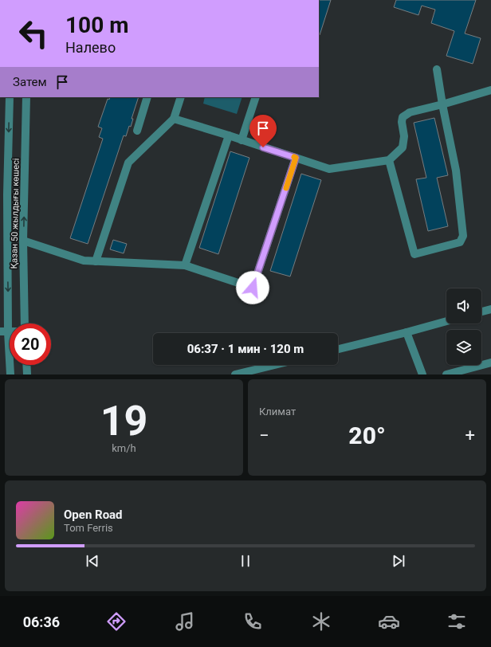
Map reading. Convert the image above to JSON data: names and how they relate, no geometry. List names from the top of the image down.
{
  "streets": {
    "street": ["Қазан 50 жылдығы көшесі"]
  },
  "page": {
    "turn": ["100 m", "Налево"],
    "then": "Затем",
    "limit": "20",
    "trip": "06:37 · 1 мин · 120 m",
    "tile": [
      ["19", "km/h"],
      "Климат"
    ],
    "heat": ["−", "20°", "+"],
    "song": ["Open Road", "Tom Ferris"],
    "tabs": "06:36"
  }
}
